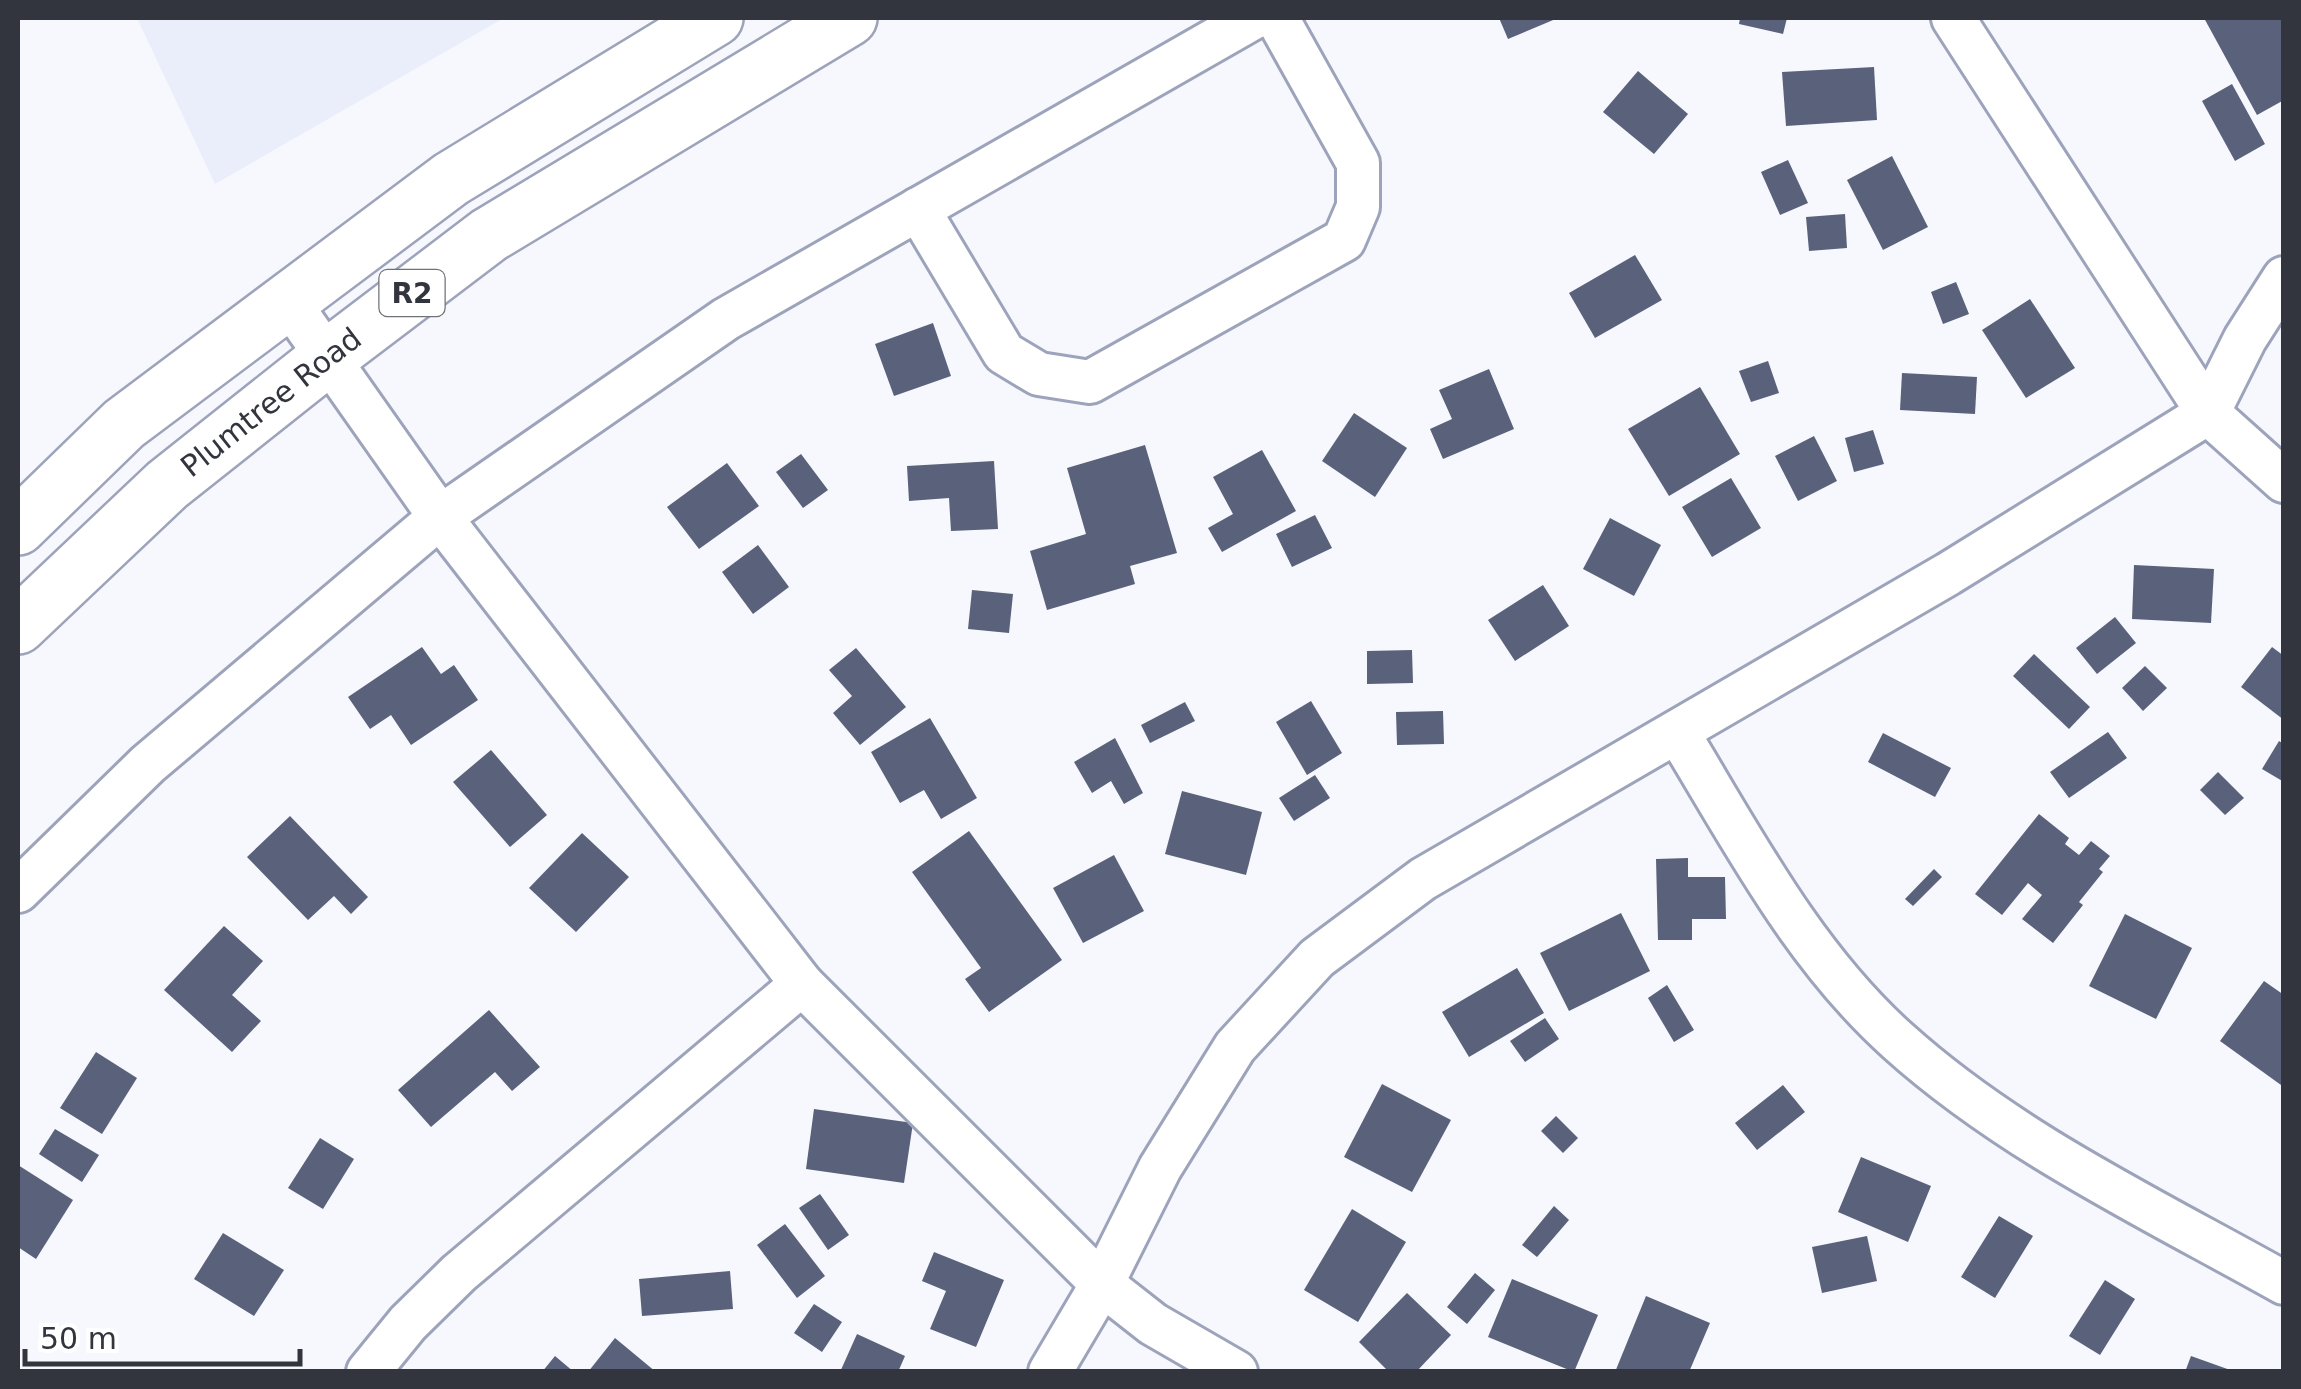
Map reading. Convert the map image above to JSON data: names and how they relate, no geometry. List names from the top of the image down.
{
  "streets": {
    "highway": ["R2", "Plumtree Road"]
  },
  "scale_bar": "50 m"
}
